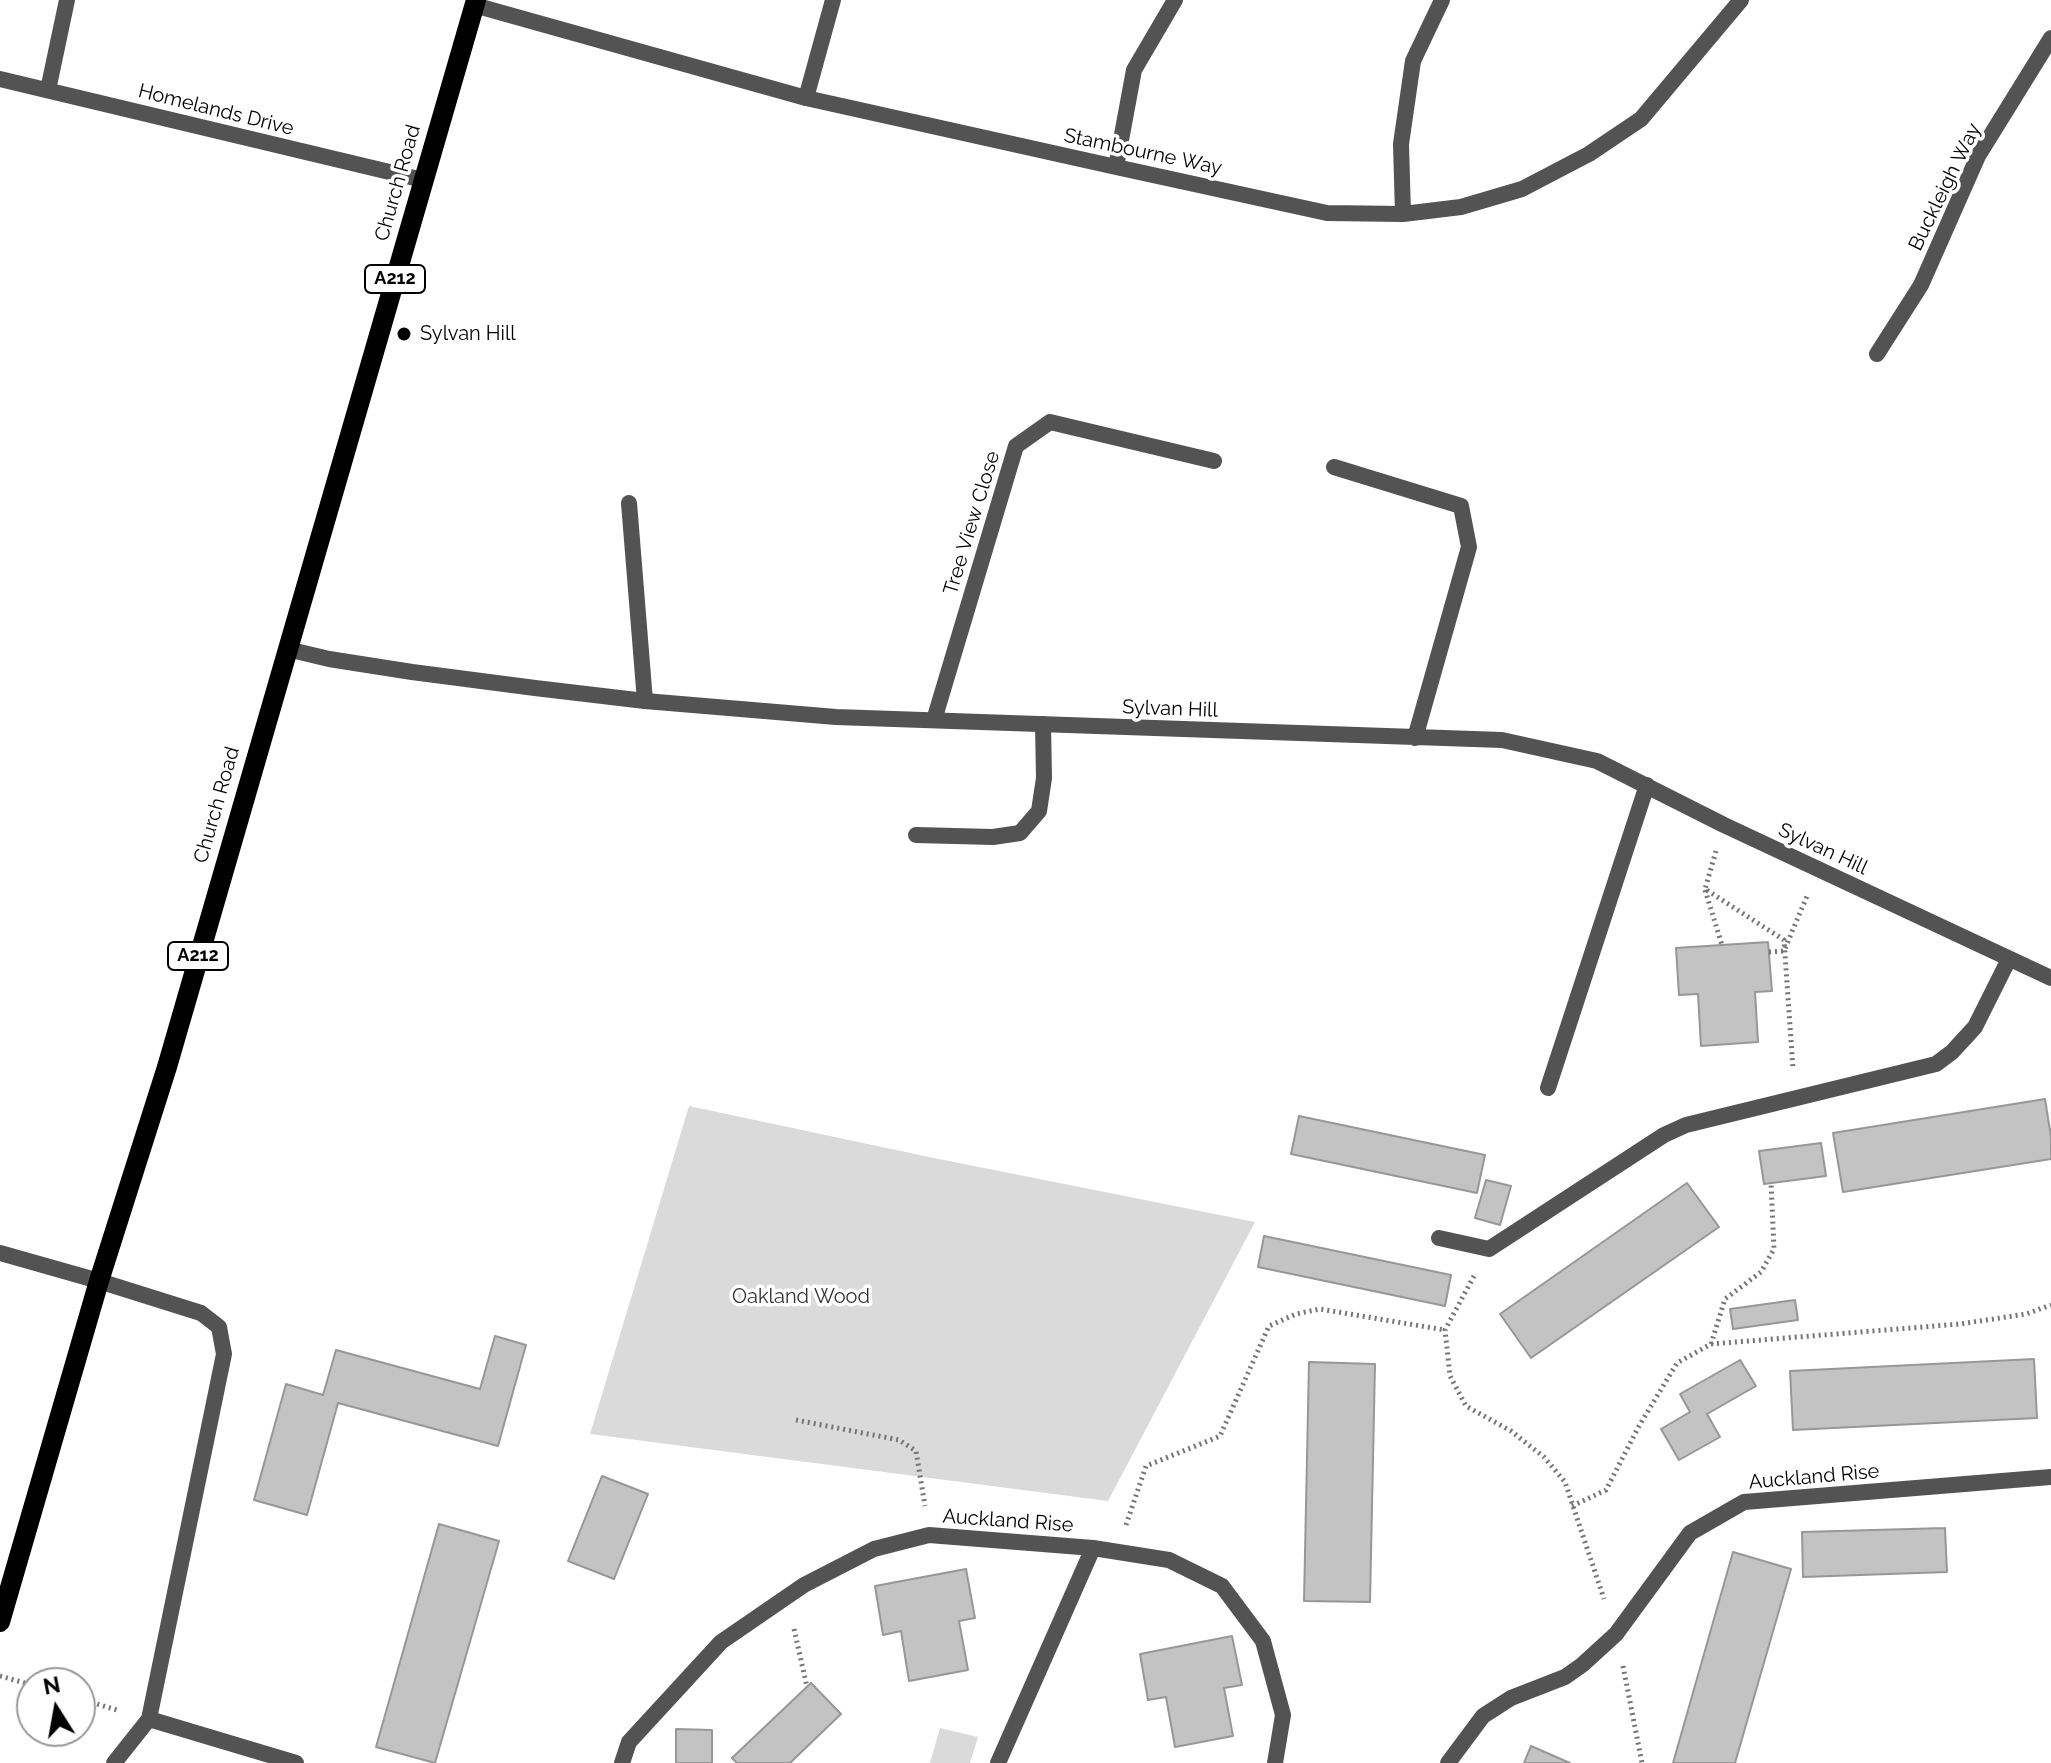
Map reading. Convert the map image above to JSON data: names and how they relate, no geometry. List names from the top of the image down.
{
  "streets": {
    "main road": ["Church Road", "A212"],
    "street": [
      "Homelands Drive",
      "Stambourne Way",
      "Buckleigh Way",
      "Tree View Close",
      "Sylvan Hill",
      "Auckland Rise"
    ]
  },
  "crossings": [
    ["Homelands Drive", "Church Road"],
    ["Stambourne Way", "Church Road"],
    ["Church Road", "Sylvan Hill"],
    ["Tree View Close", "Sylvan Hill"]
  ],
  "parks": ["Oakland Wood"],
  "places": ["Sylvan Hill"],
  "north": "top"
}
